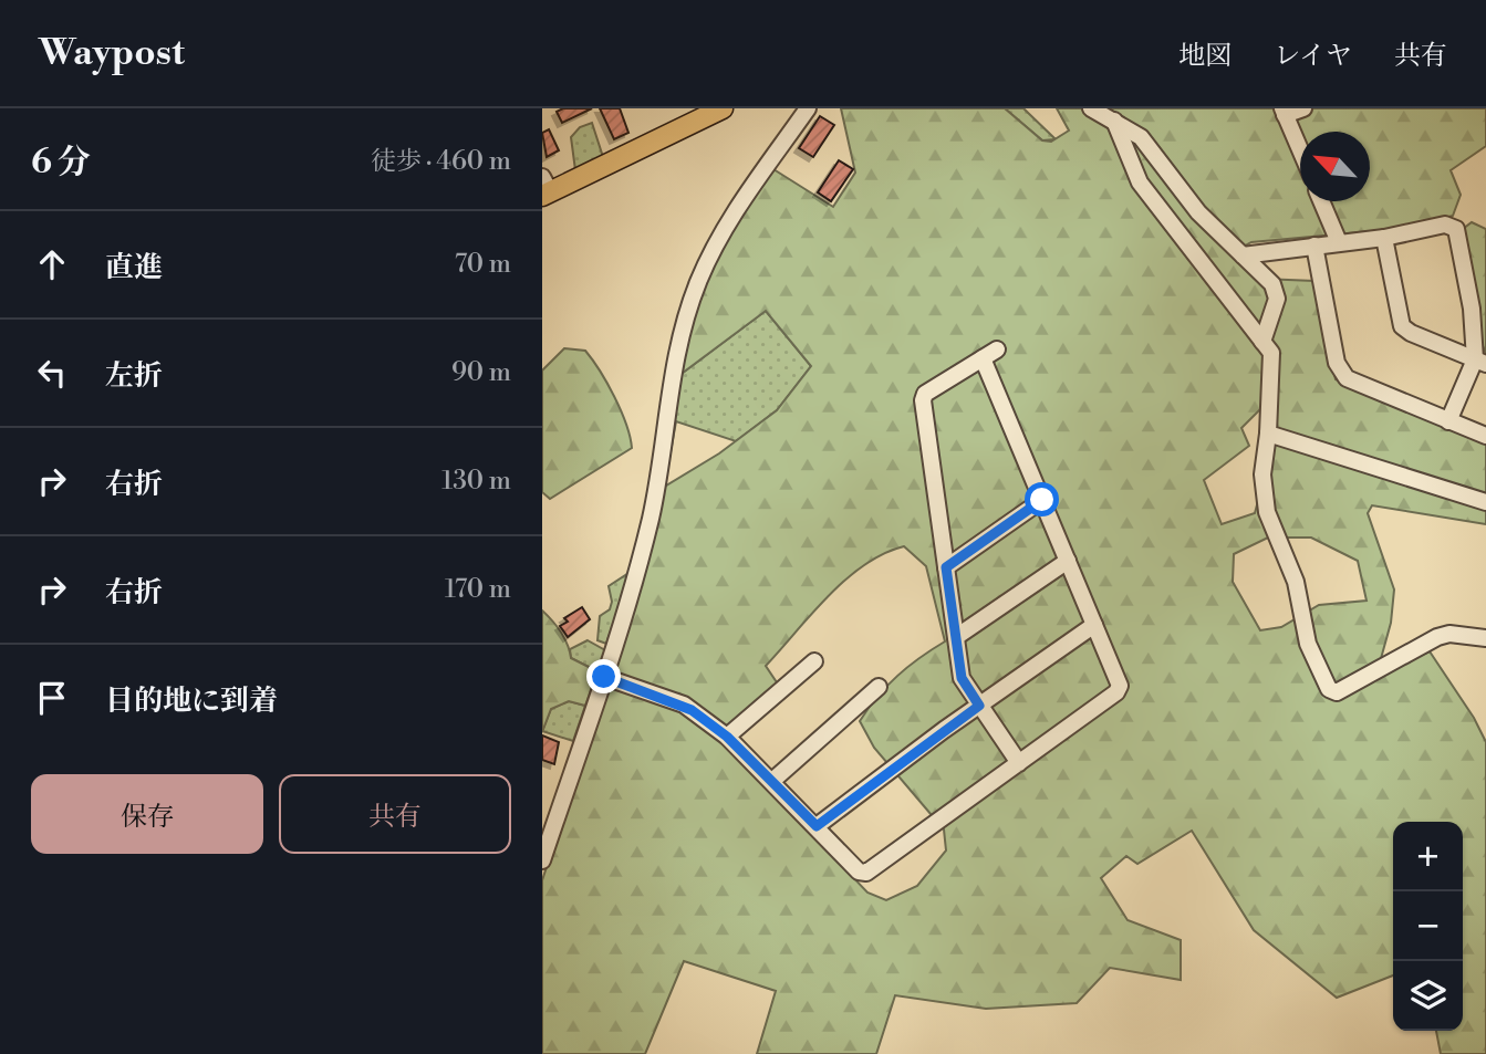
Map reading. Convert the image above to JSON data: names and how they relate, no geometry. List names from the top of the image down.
{
  "north": "top left",
  "page": {
    "header": "Waypost",
    "nav": ["地図", "レイヤ", "共有"],
    "heading": ["6 分", "徒歩 · 460 m"],
    "list": [
      ["直進", "70 m"],
      ["左折", "90 m"],
      ["右折", "130 m"],
      ["右折", "170 m"],
      "目的地に到着"
    ],
    "buttons": ["保存", "共有"],
    "map_buttons": ["+", "−"]
  }
}
